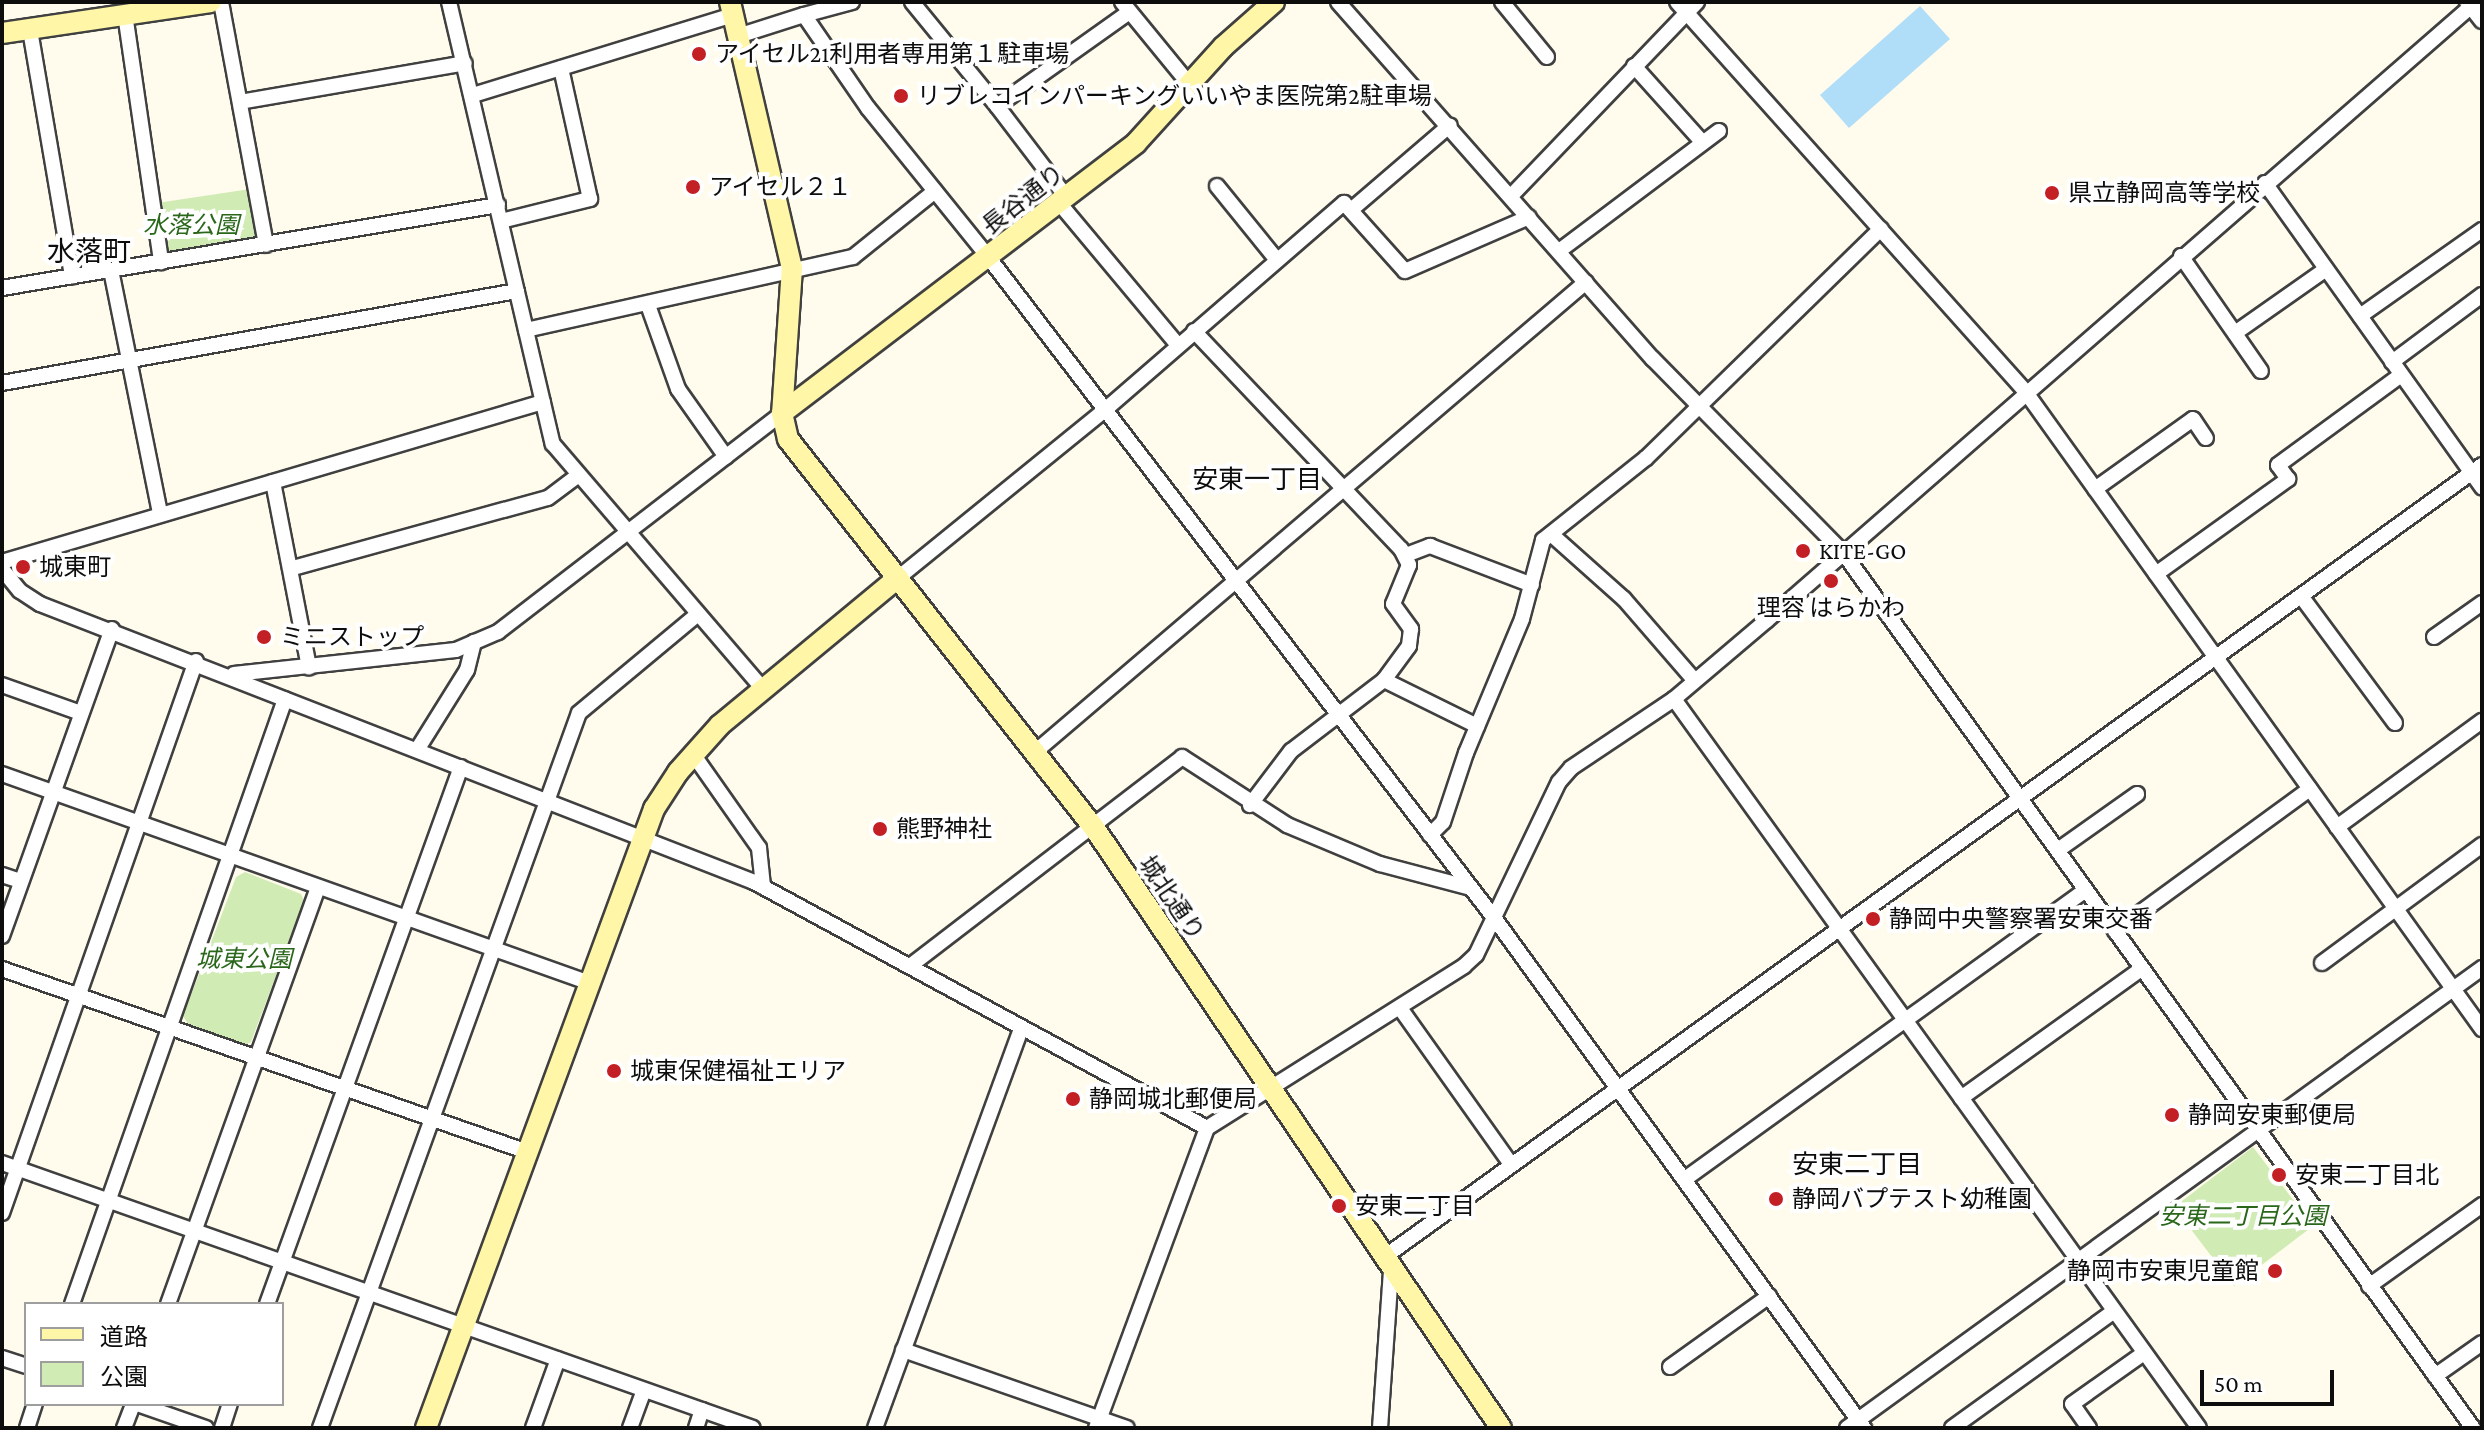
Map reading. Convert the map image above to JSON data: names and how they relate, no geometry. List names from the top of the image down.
{
  "streets": {
    "street": ["長谷通り", "城北通り"]
  },
  "crossings": [
    ["長谷通り", "城北通り"]
  ],
  "districts": ["水落町", "安東一丁目", "安東二丁目"],
  "parks": ["水落公園", "城東公園", "安東二丁目公園"],
  "places": [
    "アイセル21利用者専用第１駐車場",
    "リブレコインパーキングいいやま医院第2駐車場",
    "アイセル２１",
    "県立静岡高等学校",
    "KITE-GO",
    "城東町",
    "理容 はらかわ",
    "ミニストップ",
    "熊野神社",
    "静岡中央警察署安東交番",
    "城東保健福祉エリア",
    "静岡城北郵便局",
    "静岡安東郵便局",
    "安東二丁目北",
    "静岡バプテスト幼稚園",
    "安東二丁目",
    "静岡市安東児童館"
  ],
  "legend": ["道路", "公園"],
  "scale_bar": "50 m"
}
